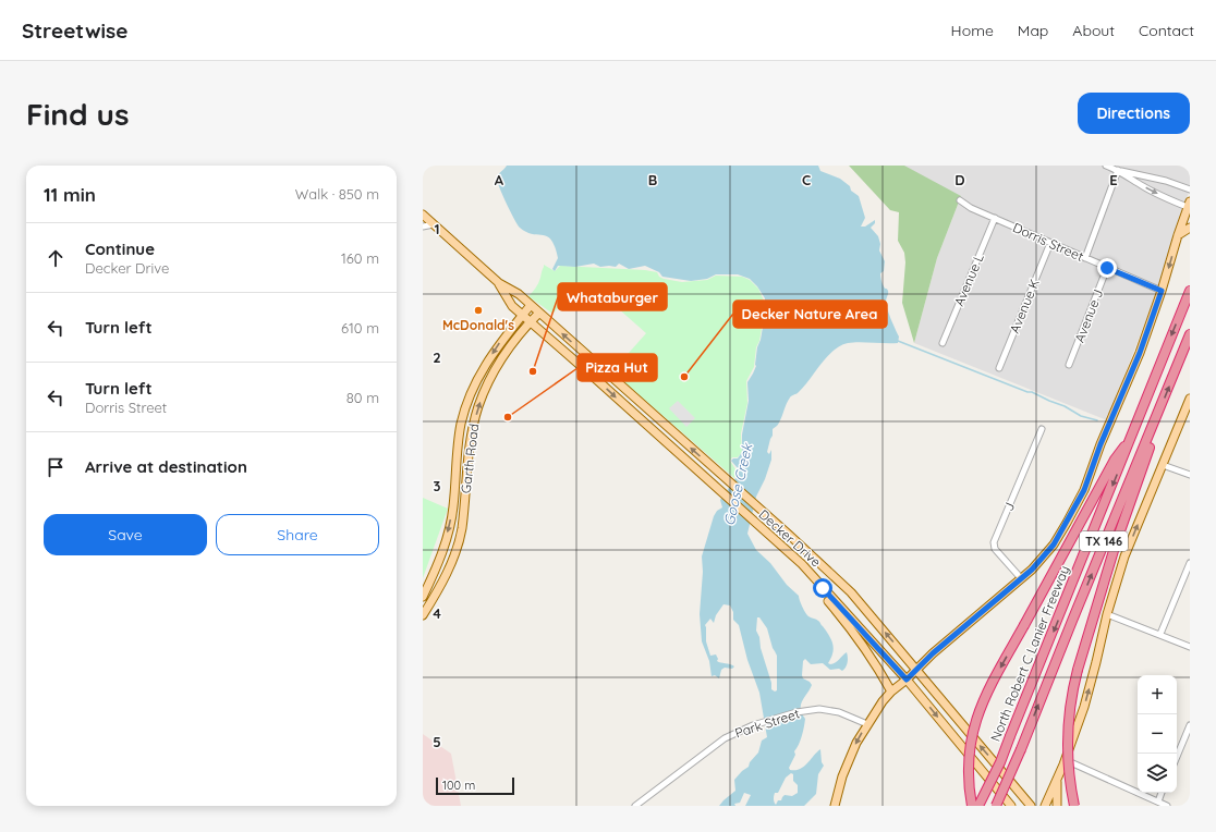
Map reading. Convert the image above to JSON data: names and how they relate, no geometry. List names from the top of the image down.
{
  "streets": {
    "highway": ["TX 146", "North Robert C Lanier Freeway"],
    "main road": ["Garth Road", "Decker Drive"],
    "street": [
      "Dorris Street",
      "Avenue L",
      "Avenue K",
      "Avenue J",
      "J",
      "Park Street"
    ]
  },
  "crossings": [
    ["Dorris Street", "Avenue L"],
    ["Dorris Street", "Avenue K"],
    ["Dorris Street", "Avenue J"],
    ["Garth Road", "Decker Drive"]
  ],
  "water": ["Goose Creek"],
  "places": [
    "McDonald's",
    "Whataburger",
    "Decker Nature Area",
    "Pizza Hut"
  ],
  "scale_bar": "100 m",
  "page": {
    "header": "Streetwise",
    "nav": [
      "Home",
      "Map",
      "About",
      "Contact"
    ],
    "buttons": [
      "Directions",
      ["Save", "Share"]
    ],
    "title": "Find us",
    "heading": ["11 min", "Walk · 850 m"],
    "list": [
      ["Continue", "Decker Drive", "160 m"],
      ["Turn left", "610 m"],
      ["Turn left", "Dorris Street", "80 m"],
      "Arrive at destination"
    ],
    "map_buttons": ["+", "−"],
    "scale": "100 m"
  },
  "grid": {
    "columns": [
      "A",
      "B",
      "C",
      "D",
      "E"
    ],
    "rows": [
      "1",
      "2",
      "3",
      "4",
      "5"
    ]
  }
}
